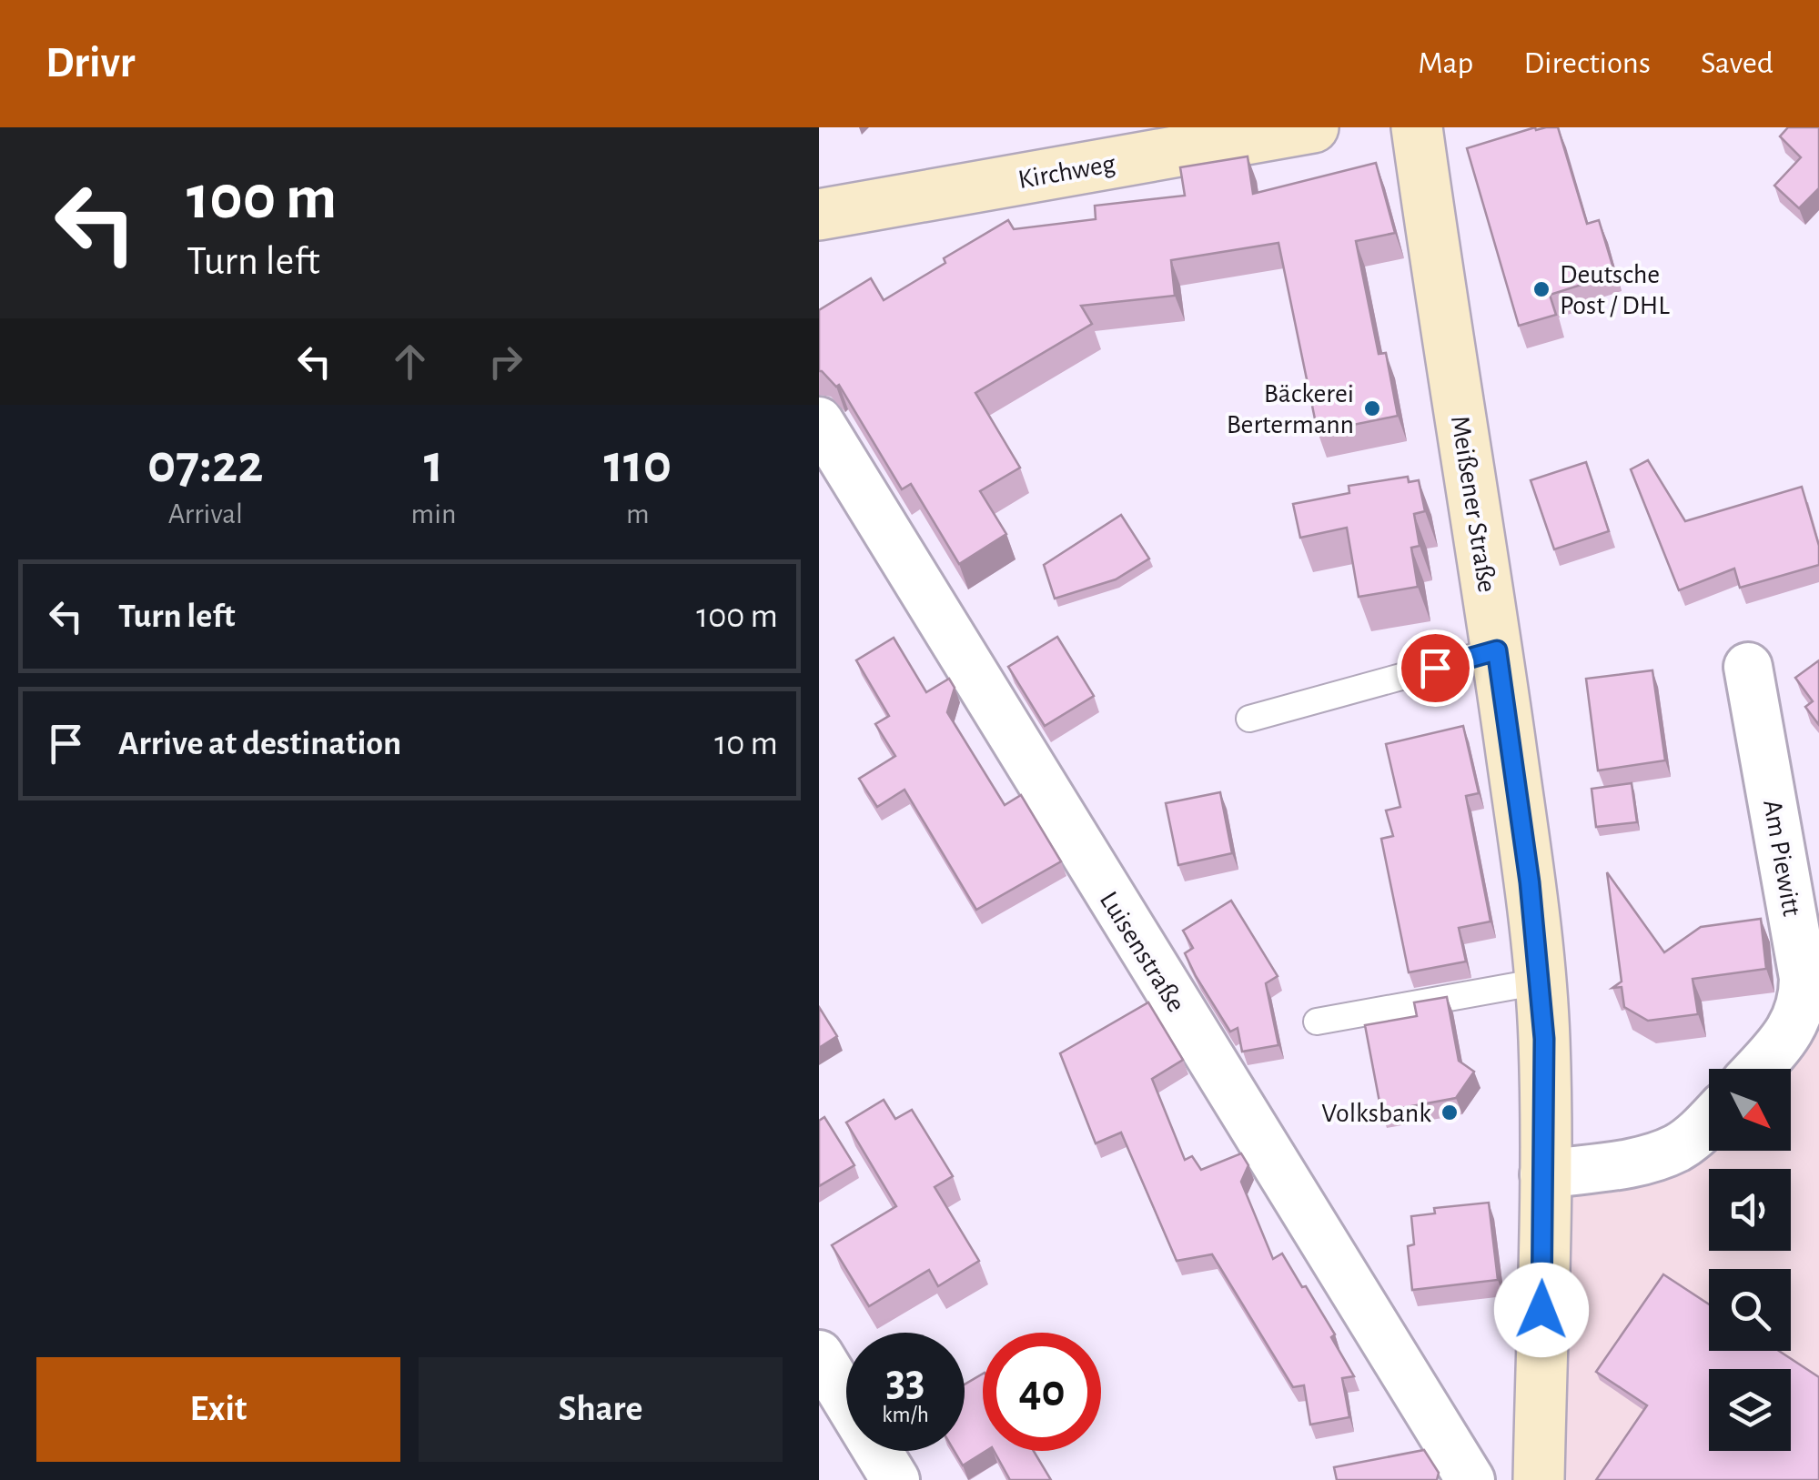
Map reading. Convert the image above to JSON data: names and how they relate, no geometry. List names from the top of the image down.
{
  "streets": {
    "street": [
      "Kirchweg",
      "Meißener Straße",
      "Am Piewitt",
      "Luisenstraße"
    ]
  },
  "places": ["Deutsche Post / DHL", "Bäckerei Bertermann", "Volksbank"],
  "north": "bottom right",
  "page": {
    "header": "Drivr",
    "nav": ["Map", "Directions", "Saved"],
    "turn": ["100 m", "Turn left"],
    "eta": [
      "07:22",
      "Arrival",
      "1",
      "min",
      "110",
      "m"
    ],
    "list": [
      {
        "name": "Turn left",
        "value": "100 m"
      },
      {
        "name": "Arrive at destination",
        "value": "10 m"
      }
    ],
    "speed": "33 km/h",
    "limit": "40",
    "buttons": ["Exit", "Share"]
  }
}
